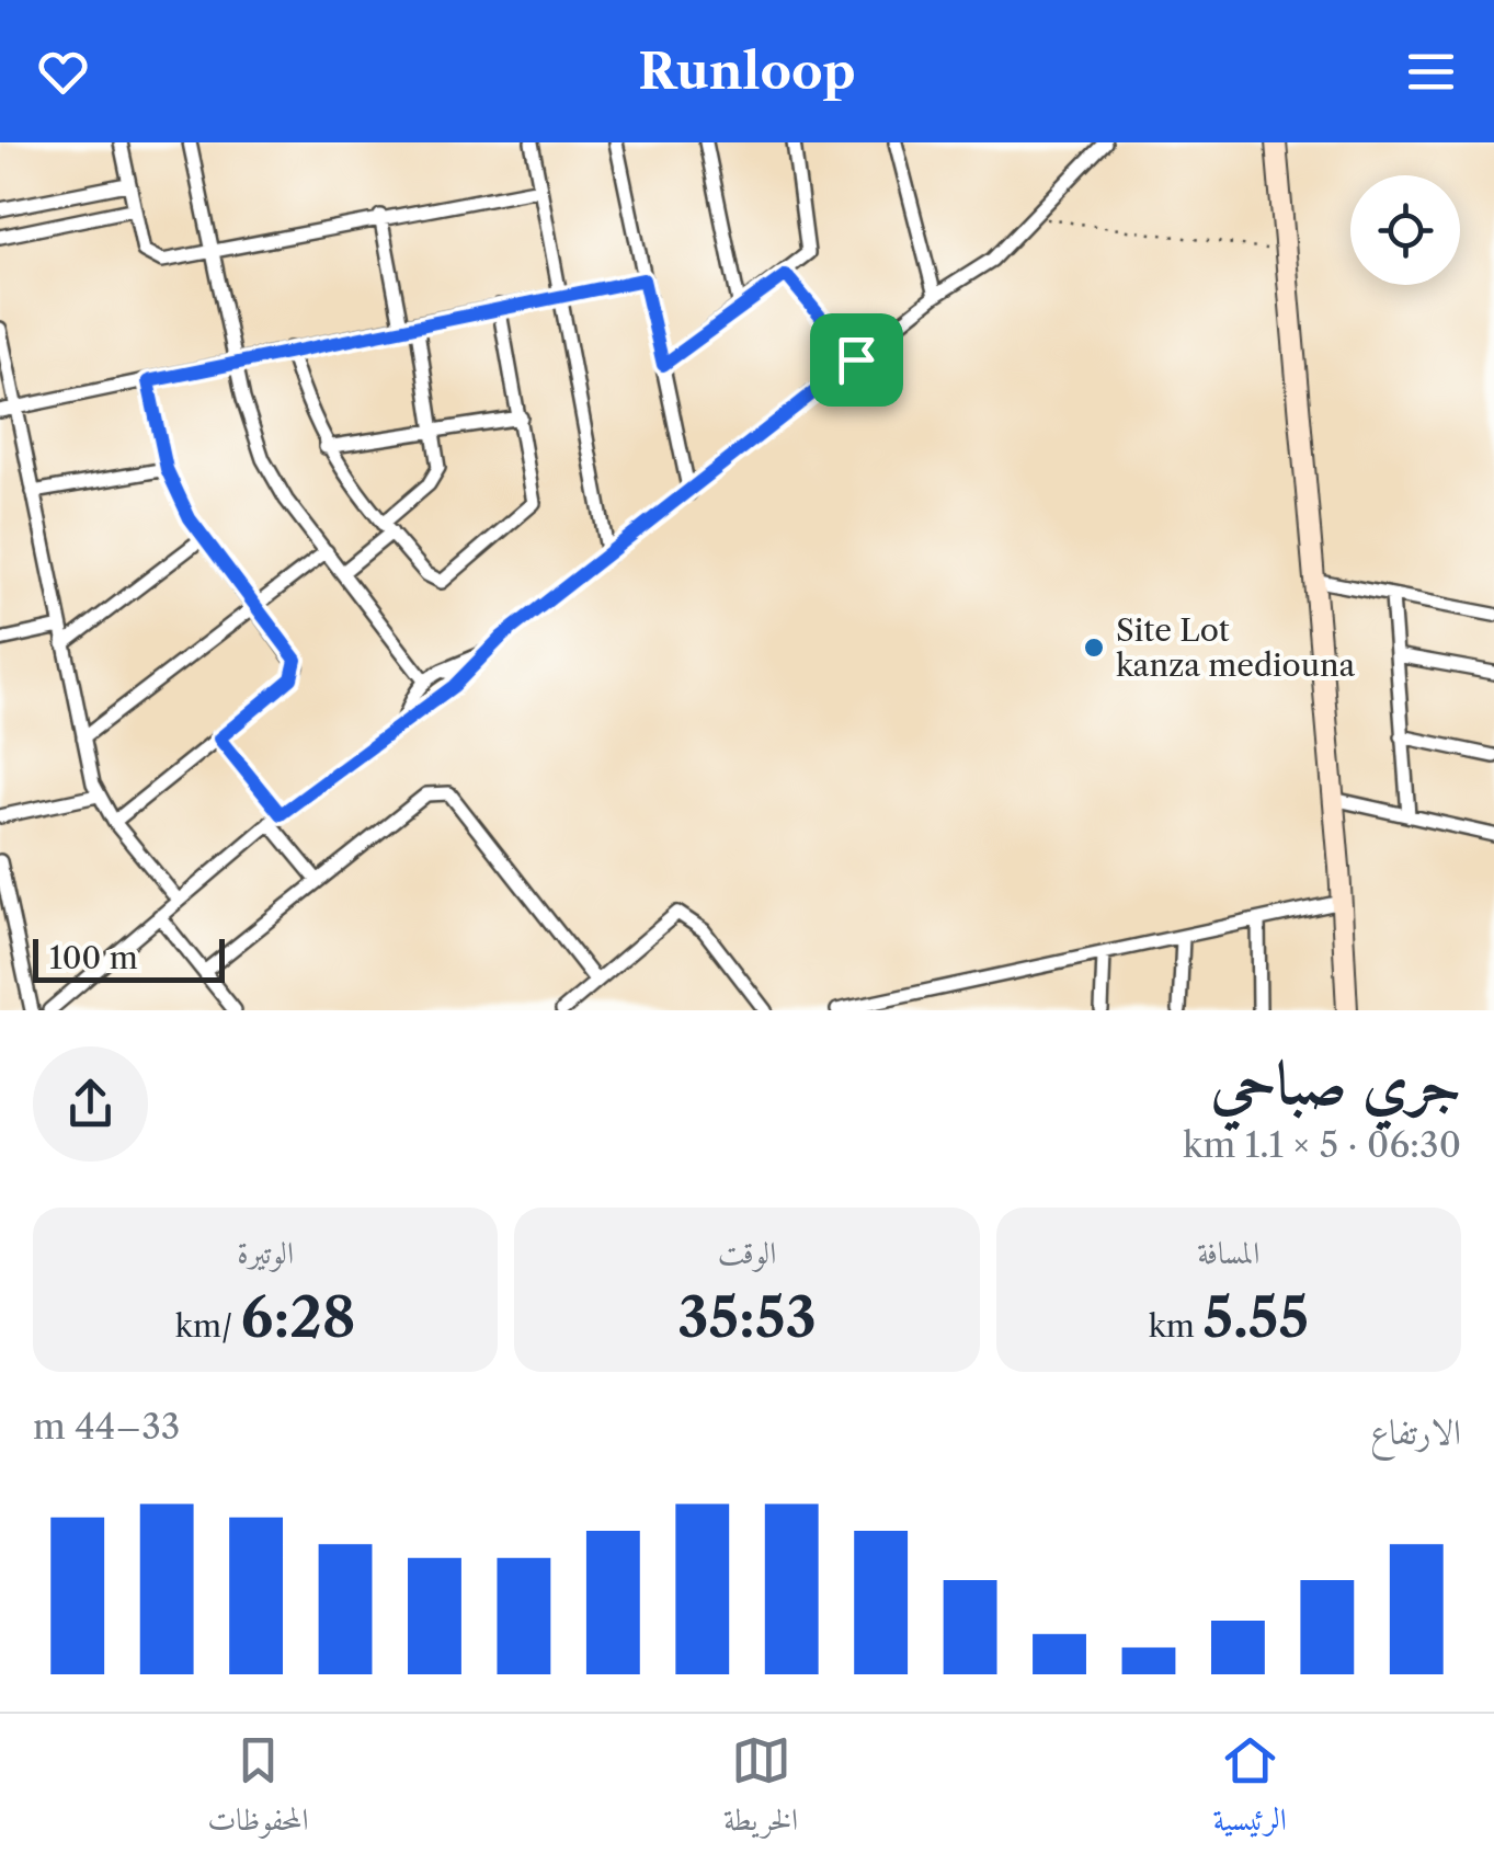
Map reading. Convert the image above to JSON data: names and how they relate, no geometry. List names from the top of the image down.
{
  "places": ["Site Lot kanza mediouna"],
  "scale_bar": "100 m",
  "page": {
    "header": "Runloop",
    "scale": "100 m",
    "heading": ["جري صباحي", "06:30 · 5 × 1.1 km"],
    "stats": [
      ["المسافة", "5.55 km"],
      ["الوقت", "35:53"],
      ["الوتيرة", "6:28 /km"]
    ],
    "chart": ["الارتفاع", "33–44 m"],
    "tabs": ["الرئيسية", "الخريطة", "المحفوظات"]
  }
}
